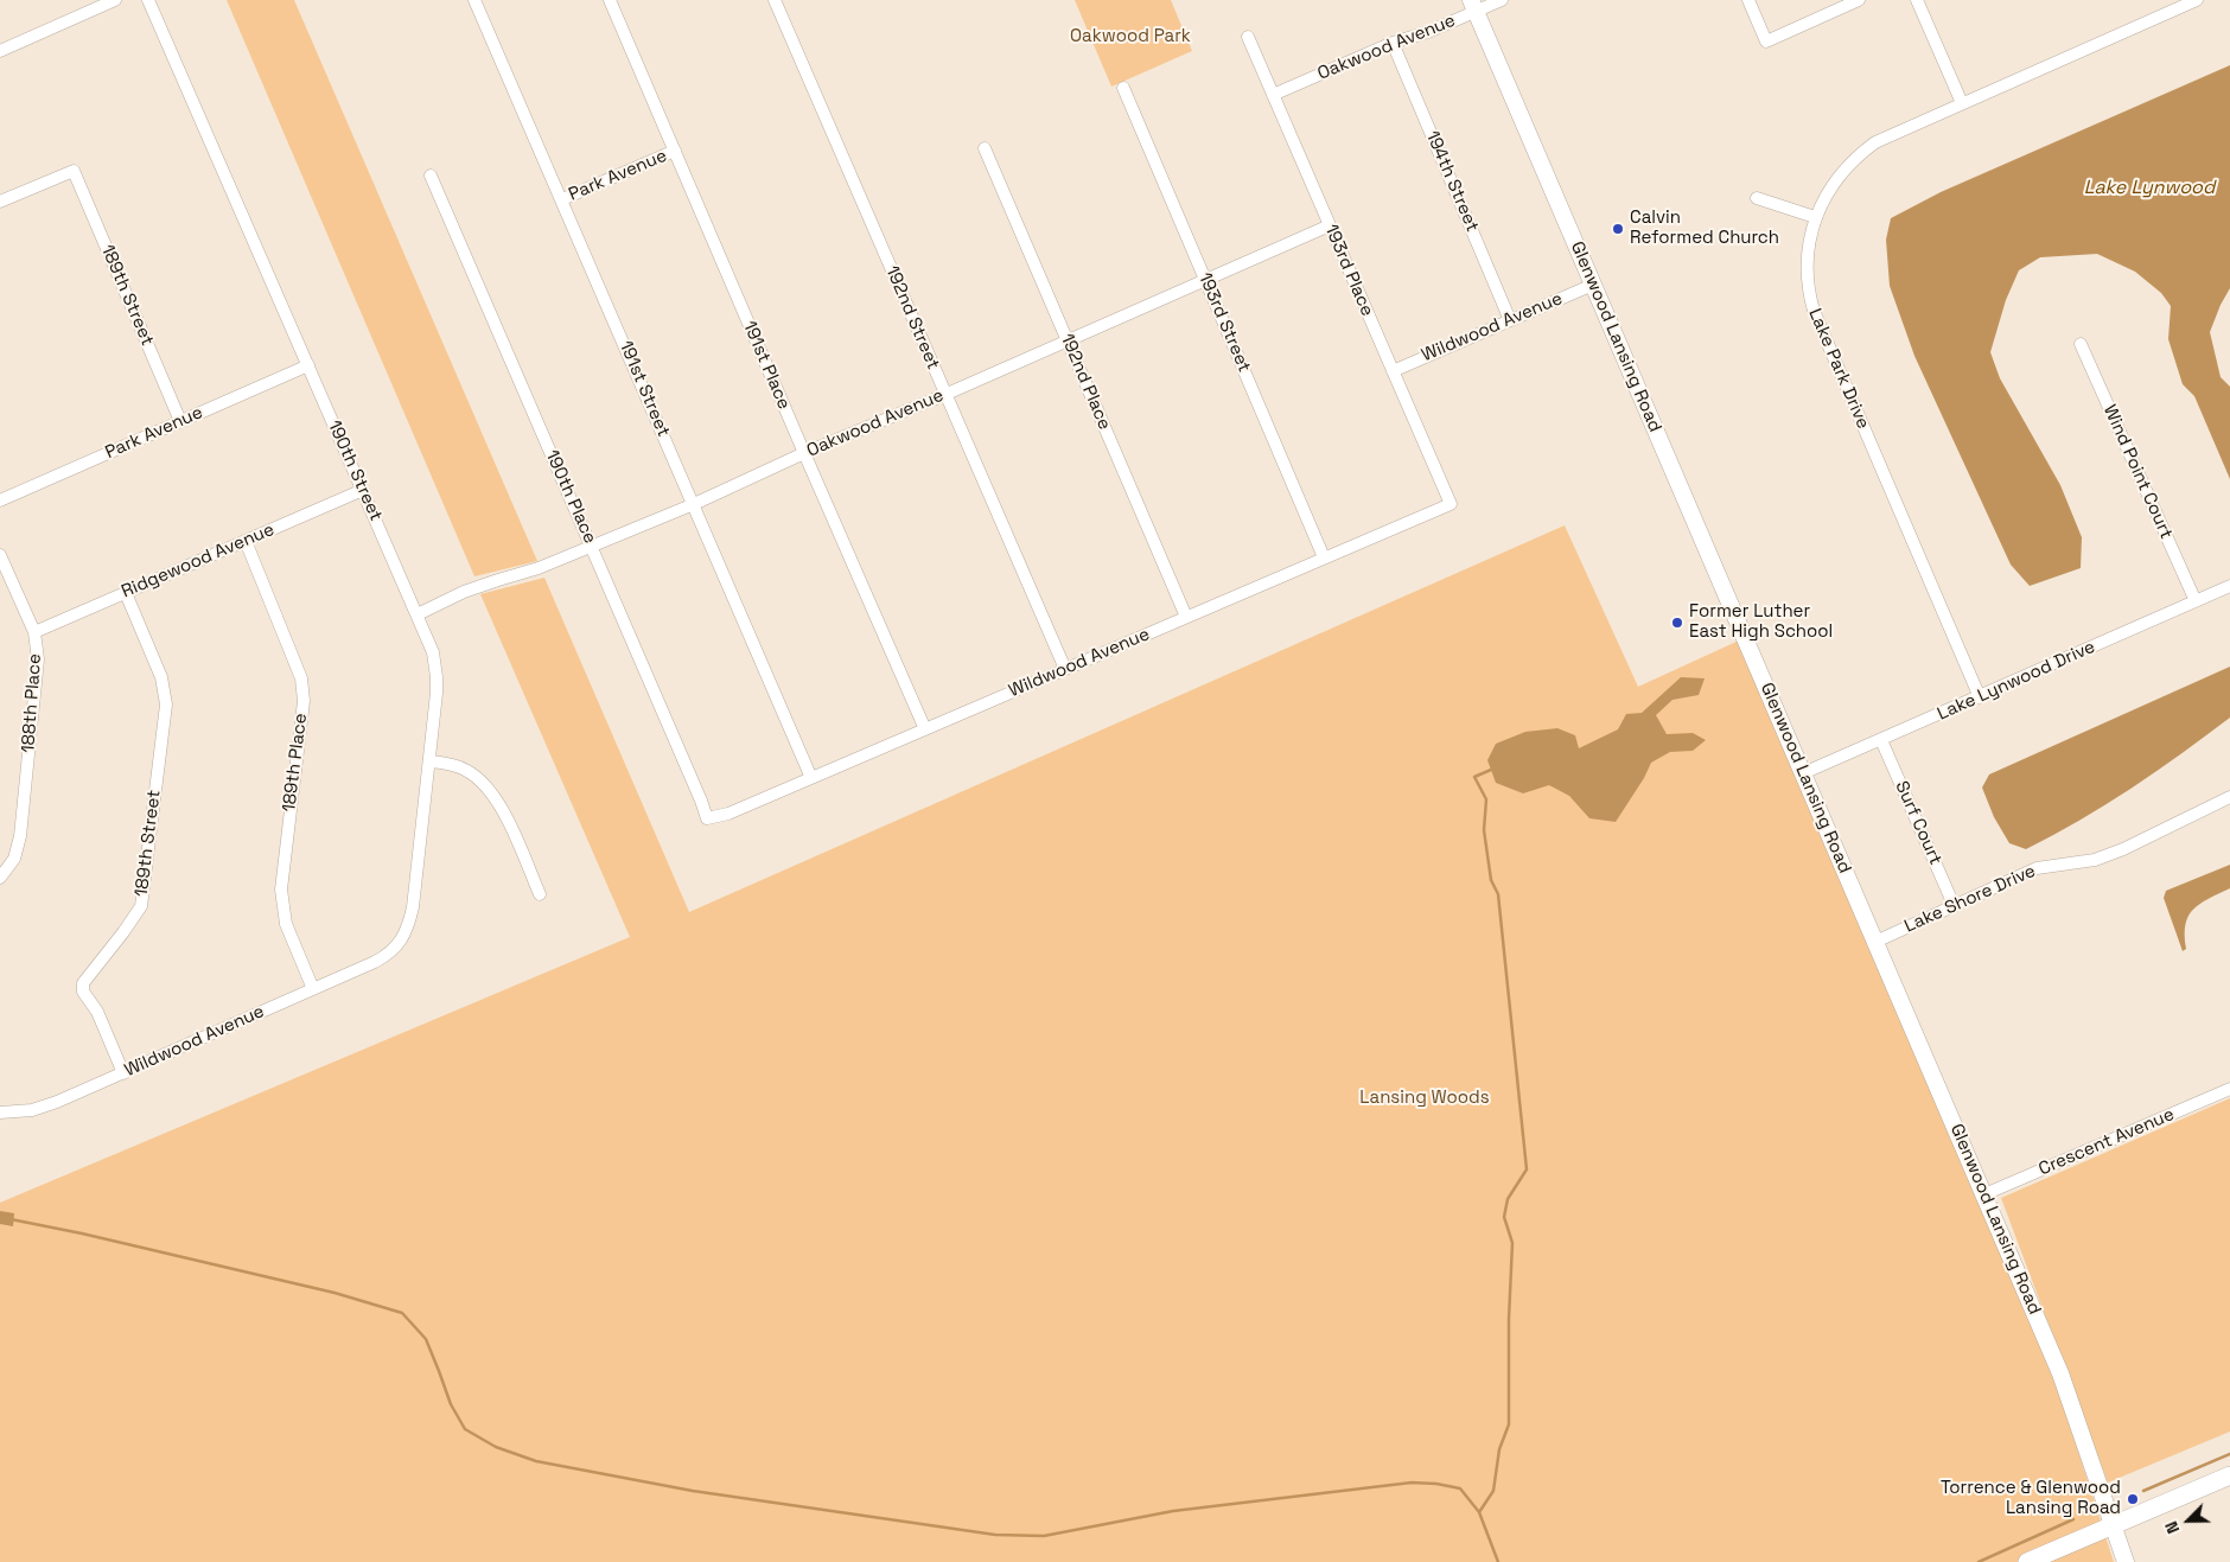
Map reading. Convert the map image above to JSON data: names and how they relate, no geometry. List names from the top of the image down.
{
  "streets": {
    "main road": ["Glenwood Lansing Road"],
    "street": [
      "Oakwood Avenue",
      "Park Avenue",
      "194th Street",
      "193rd Place",
      "189th Street",
      "192nd Street",
      "193rd Street",
      "Wildwood Avenue",
      "191st Place",
      "Lake Park Drive",
      "192nd Place",
      "191st Street",
      "190th Street",
      "Wind Point Court",
      "190th Place",
      "Ridgewood Avenue",
      "Lake Lynwood Drive",
      "188th Place",
      "189th Place",
      "Surf Court",
      "Lake Shore Drive",
      "Crescent Avenue"
    ]
  },
  "crossings": [
    ["Oakwood Avenue", "194th Street"],
    ["Oakwood Avenue", "193rd Place"],
    ["Oakwood Avenue", "192nd Street"],
    ["Oakwood Avenue", "193rd Street"],
    ["Oakwood Avenue", "Glenwood Lansing Road"],
    ["Oakwood Avenue", "191st Place"],
    ["Oakwood Avenue", "192nd Place"],
    ["Oakwood Avenue", "191st Street"],
    ["Oakwood Avenue", "190th Street"],
    ["Oakwood Avenue", "190th Place"],
    ["Park Avenue", "189th Street"],
    ["Park Avenue", "191st Place"],
    ["Park Avenue", "191st Street"],
    ["Park Avenue", "190th Street"],
    ["194th Street", "Wildwood Avenue"],
    ["193rd Place", "Wildwood Avenue"],
    ["189th Street", "Wildwood Avenue"],
    ["189th Street", "Ridgewood Avenue"],
    ["192nd Street", "Wildwood Avenue"],
    ["193rd Street", "Wildwood Avenue"],
    ["Wildwood Avenue", "Glenwood Lansing Road"],
    ["Wildwood Avenue", "191st Place"],
    ["Wildwood Avenue", "192nd Place"],
    ["Wildwood Avenue", "191st Street"],
    ["Wildwood Avenue", "190th Street"],
    ["Wildwood Avenue", "190th Place"],
    ["Wildwood Avenue", "189th Place"],
    ["Glenwood Lansing Road", "Lake Lynwood Drive"],
    ["Glenwood Lansing Road", "Lake Shore Drive"],
    ["Glenwood Lansing Road", "Crescent Avenue"],
    ["Lake Park Drive", "Lake Lynwood Drive"],
    ["190th Street", "Ridgewood Avenue"],
    ["Wind Point Court", "Lake Lynwood Drive"],
    ["Ridgewood Avenue", "188th Place"],
    ["Ridgewood Avenue", "189th Place"],
    ["Lake Lynwood Drive", "Surf Court"],
    ["Surf Court", "Lake Shore Drive"]
  ],
  "water": ["Lake Lynwood"],
  "parks": ["Oakwood Park", "Lansing Woods"],
  "places": ["Calvin Reformed Church", "Former Luther East High School", "Torrence & Glenwood Lansing Road"],
  "north": "bottom left"
}
